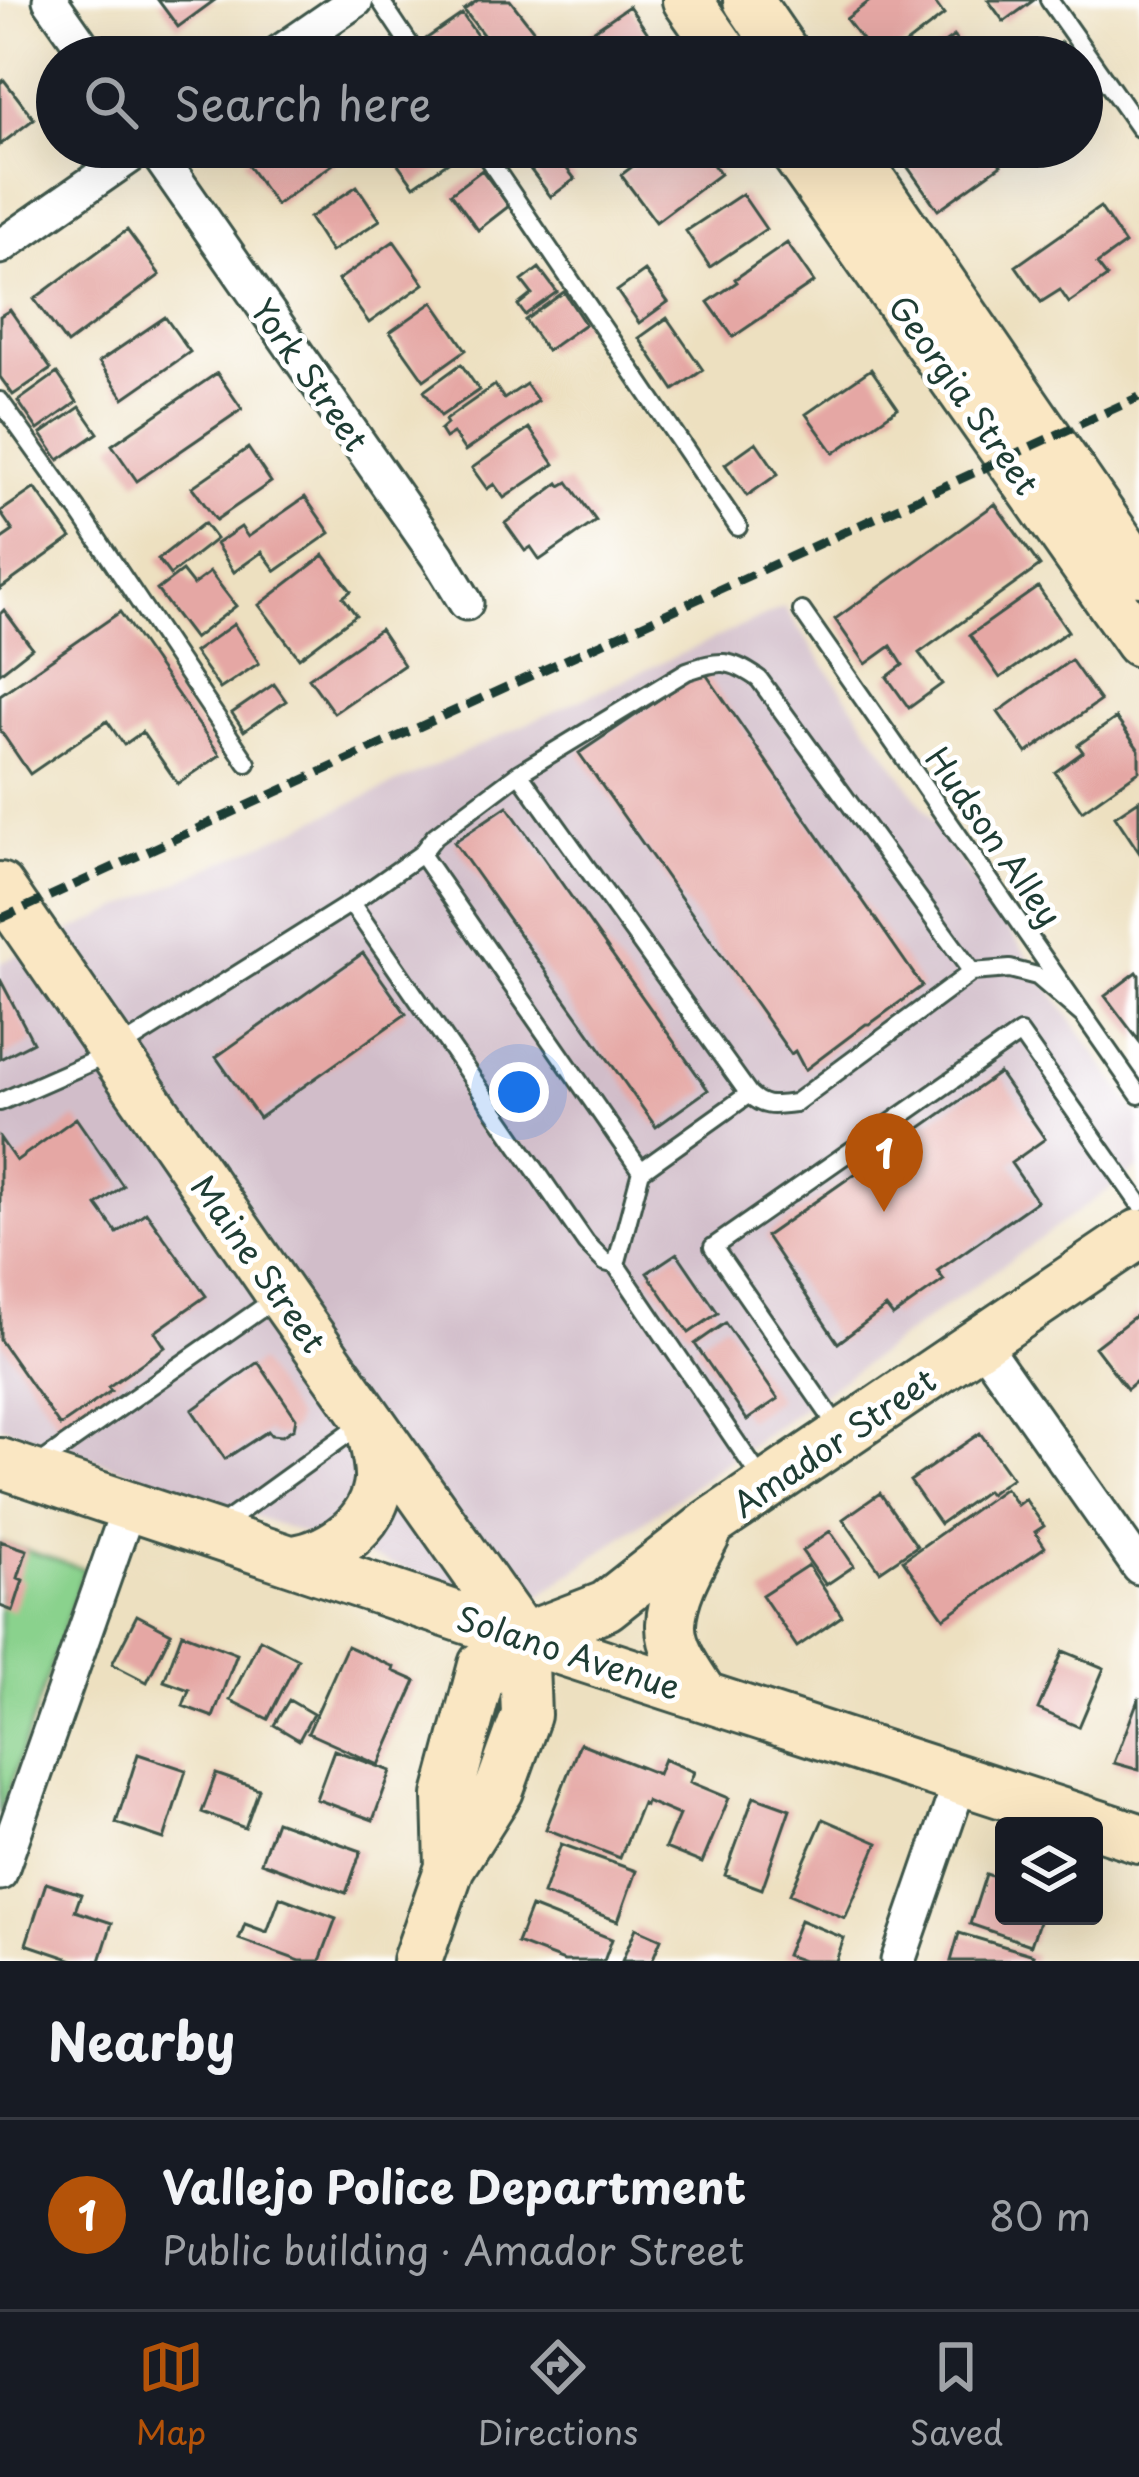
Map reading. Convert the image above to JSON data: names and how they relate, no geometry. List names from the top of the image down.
{
  "streets": {
    "main road": [
      "Georgia Street",
      "Maine Street",
      "Amador Street",
      "Solano Avenue"
    ],
    "street": ["York Street"],
    "lane": ["Hudson Alley"]
  },
  "crossings": [
    ["Maine Street", "Amador Street"],
    ["Maine Street", "Solano Avenue"],
    ["Amador Street", "Solano Avenue"]
  ],
  "page": {
    "search": "Search here",
    "pins": "1",
    "heading": "Nearby",
    "list": [
      {
        "mark": "1",
        "name": "Vallejo Police Department",
        "note": "Public building · Amador Street",
        "value": "80 m"
      }
    ],
    "nav": ["Map", "Directions", "Saved"]
  }
}
